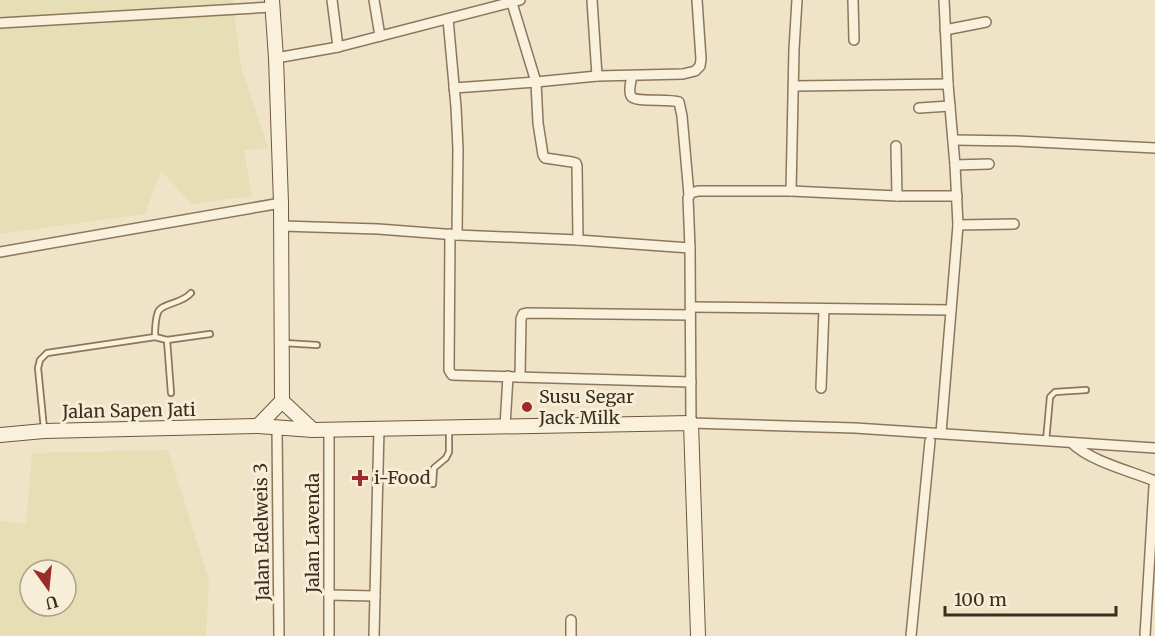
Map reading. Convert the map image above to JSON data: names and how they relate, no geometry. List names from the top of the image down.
{
  "streets": {
    "street": ["Jalan Sapen Jati", "Jalan Edelweis 3", "Jalan Lavenda"]
  },
  "crossings": [
    ["Jalan Sapen Jati", "Jalan Edelweis 3"],
    ["Jalan Sapen Jati", "Jalan Lavenda"]
  ],
  "places": {
    "other": ["Susu Segar Jack Milk"],
    "health": ["i-Food"]
  },
  "scale_bar": "100 m",
  "north": "bottom"
}
